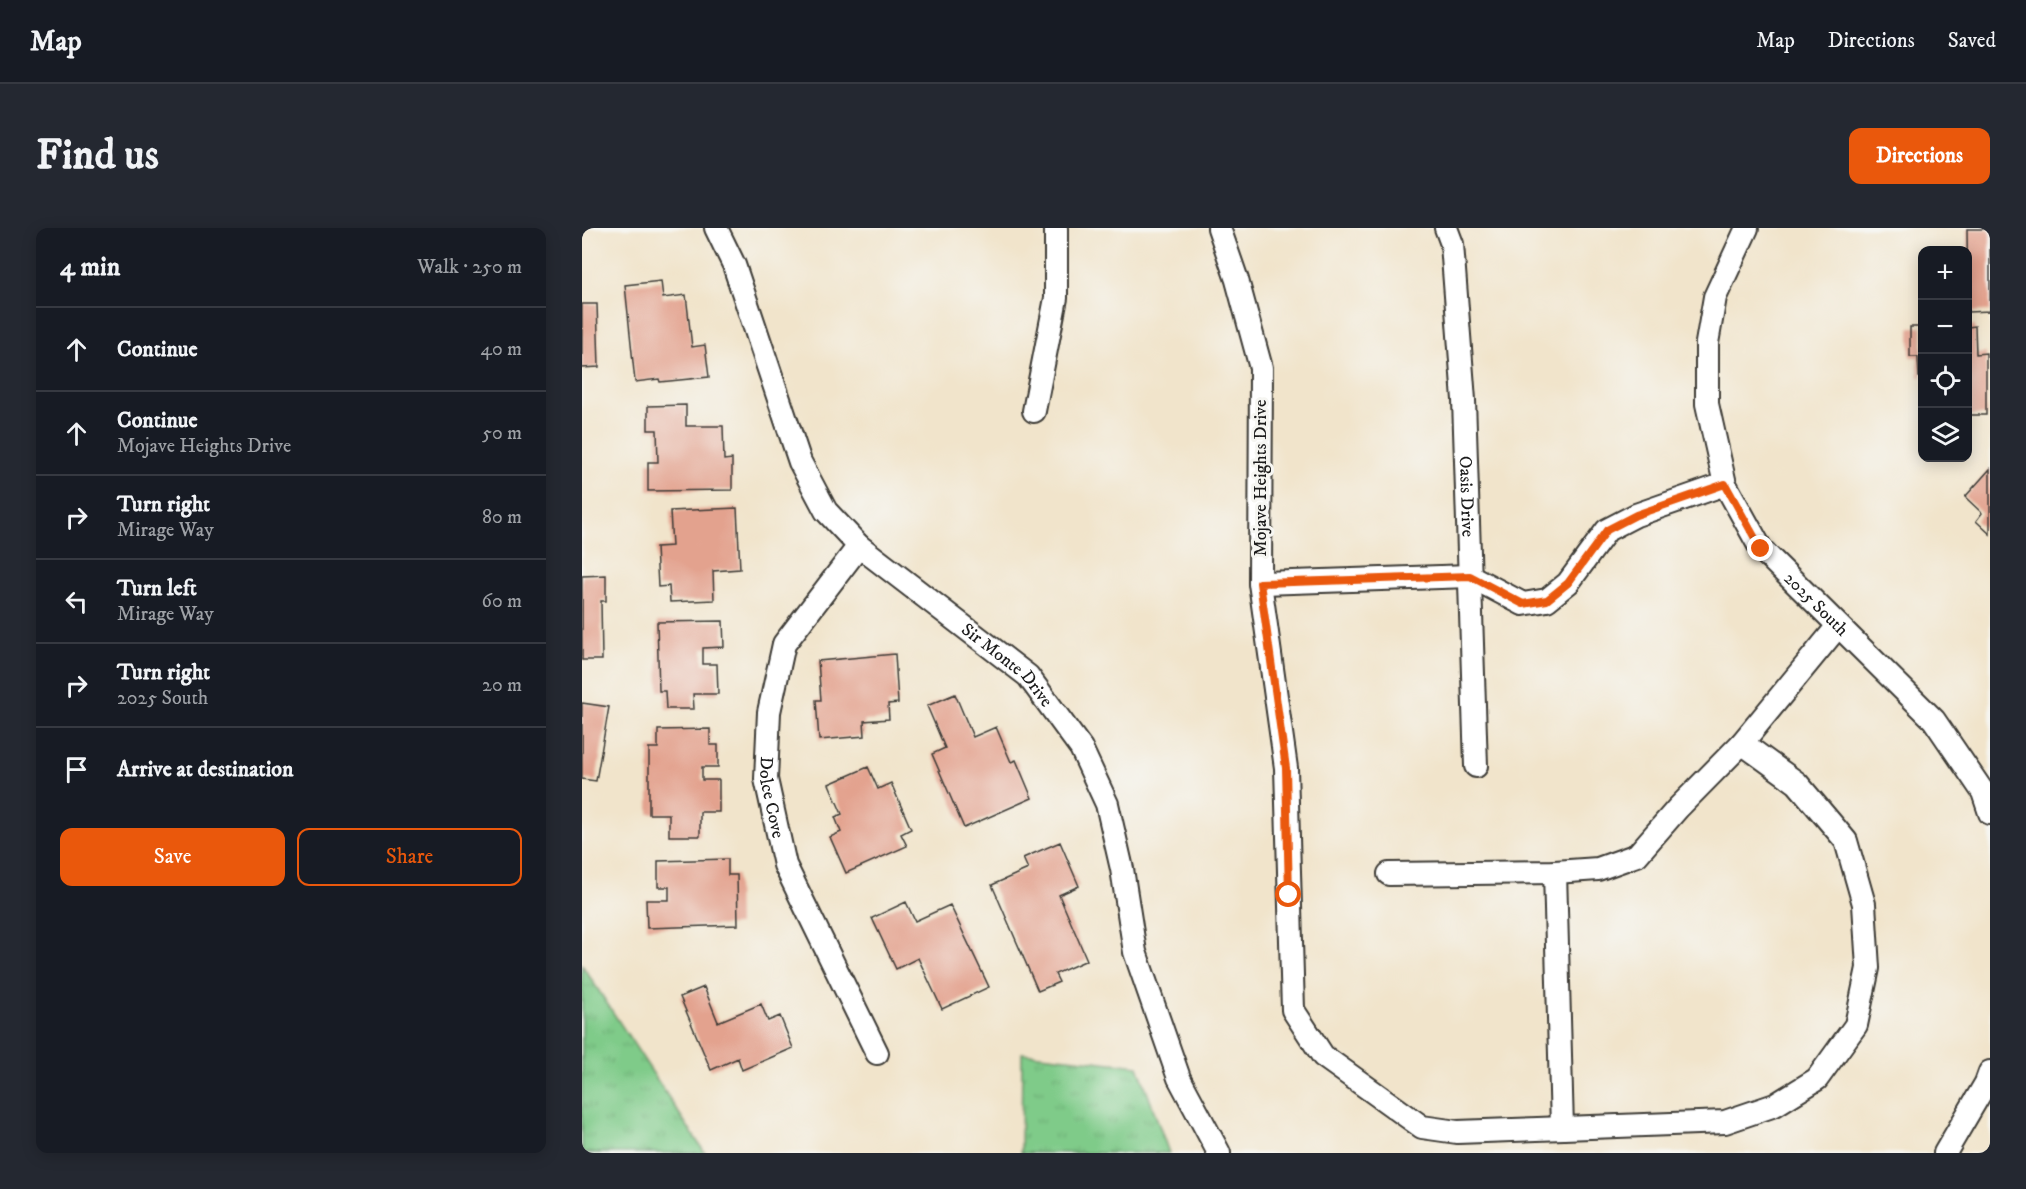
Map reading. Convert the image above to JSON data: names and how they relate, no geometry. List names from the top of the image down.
{
  "streets": {
    "street": [
      "Mojave Heights Drive",
      "Oasis Drive",
      "2025 South",
      "Sir Monte Drive",
      "Dolce Cove"
    ]
  },
  "crossings": [
    ["Sir Monte Drive", "Dolce Cove"]
  ],
  "page": {
    "header": "Map",
    "nav": ["Map", "Directions", "Saved"],
    "buttons": [
      "Directions",
      ["Save", "Share"]
    ],
    "title": "Find us",
    "heading": ["4 min", "Walk · 250 m"],
    "map_buttons": ["+", "−"],
    "list": [
      ["Continue", "40 m"],
      ["Continue", "Mojave Heights Drive", "50 m"],
      ["Turn right", "Mirage Way", "80 m"],
      ["Turn left", "Mirage Way", "60 m"],
      ["Turn right", "2025 South", "20 m"],
      "Arrive at destination"
    ]
  }
}
